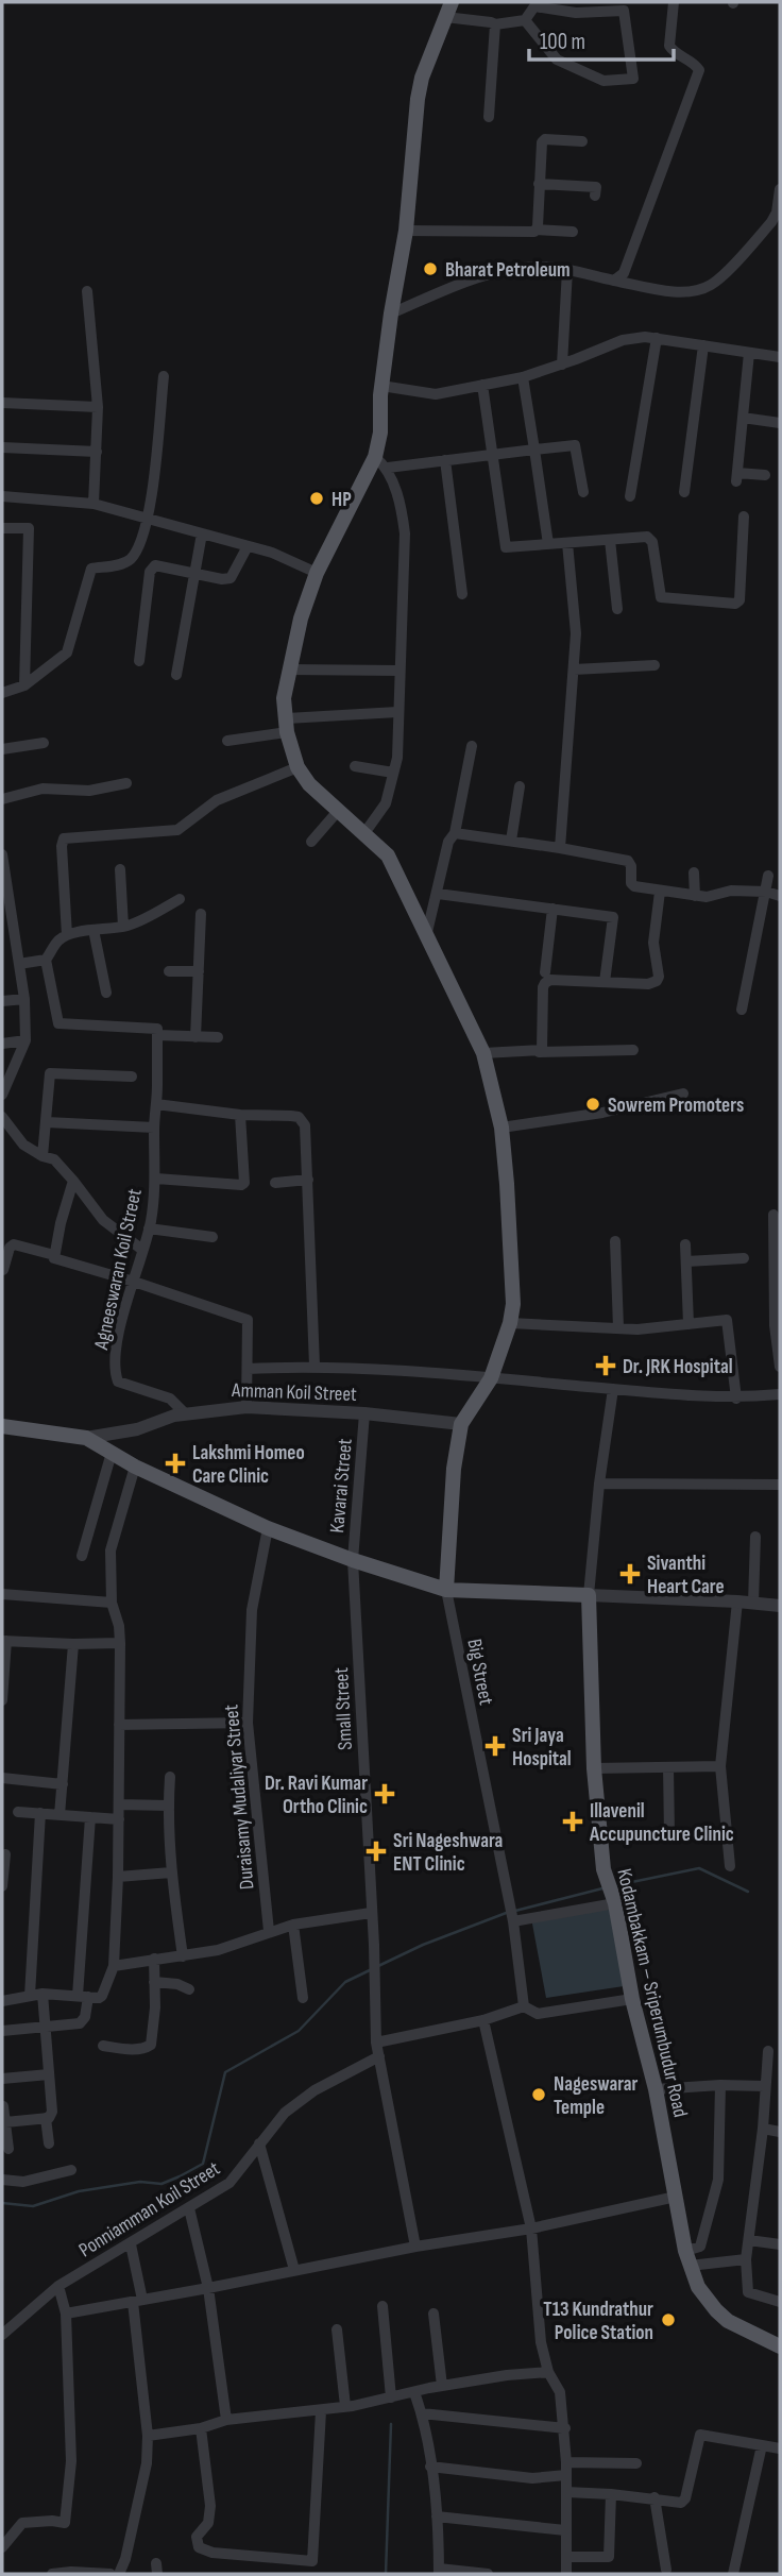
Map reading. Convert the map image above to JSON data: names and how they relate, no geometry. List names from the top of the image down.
{
  "streets": {
    "main road": ["Kodambakkam – Sriperumbudur Road"],
    "street": [
      "Agneeswaran Koil Street",
      "Amman Koil Street",
      "Kavarai Street",
      "Big Street",
      "Small Street",
      "Duraisamy Mudaliyar Street",
      "Ponniamman Koil Street"
    ]
  },
  "crossings": [
    ["Agneeswaran Koil Street", "Amman Koil Street"],
    ["Amman Koil Street", "Kavarai Street"],
    ["Kavarai Street", "Small Street"],
    ["Small Street", "Ponniamman Koil Street"]
  ],
  "places": {
    "other": [
      "Bharat Petroleum",
      "HP",
      "Sowrem Promoters",
      "Nageswarar Temple",
      "T13 Kundrathur Police Station"
    ],
    "health": [
      "Dr. JRK Hospital",
      "Lakshmi Homeo Care Clinic",
      "Sivanthi Heart Care",
      "Sri Jaya Hospital",
      "Dr. Ravi Kumar Ortho Clinic",
      "Illavenil Accupuncture Clinic",
      "Sri Nageshwara ENT Clinic"
    ]
  },
  "scale_bar": "100 m"
}
